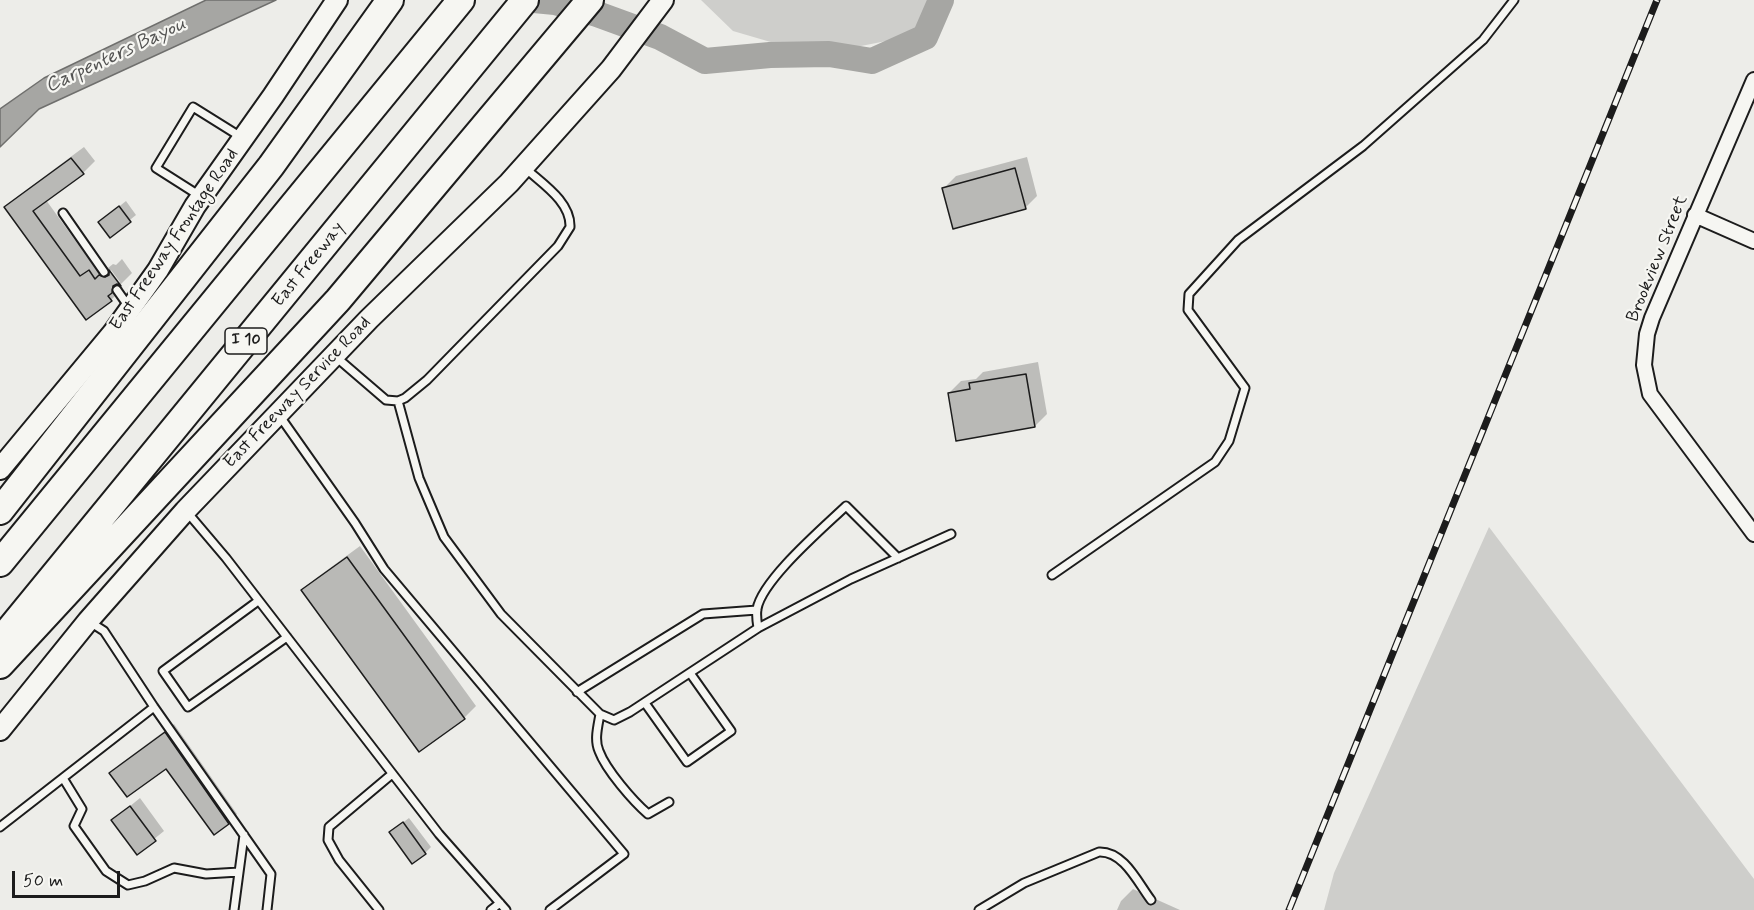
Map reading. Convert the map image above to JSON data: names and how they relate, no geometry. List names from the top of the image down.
{
  "streets": {
    "highway": ["East Freeway", "I 10"],
    "main road": ["East Freeway Frontage Road", "East Freeway Service Road"],
    "street": ["Brookview Street"]
  },
  "water": ["Carpenters Bayou"],
  "scale_bar": "50 m"
}
